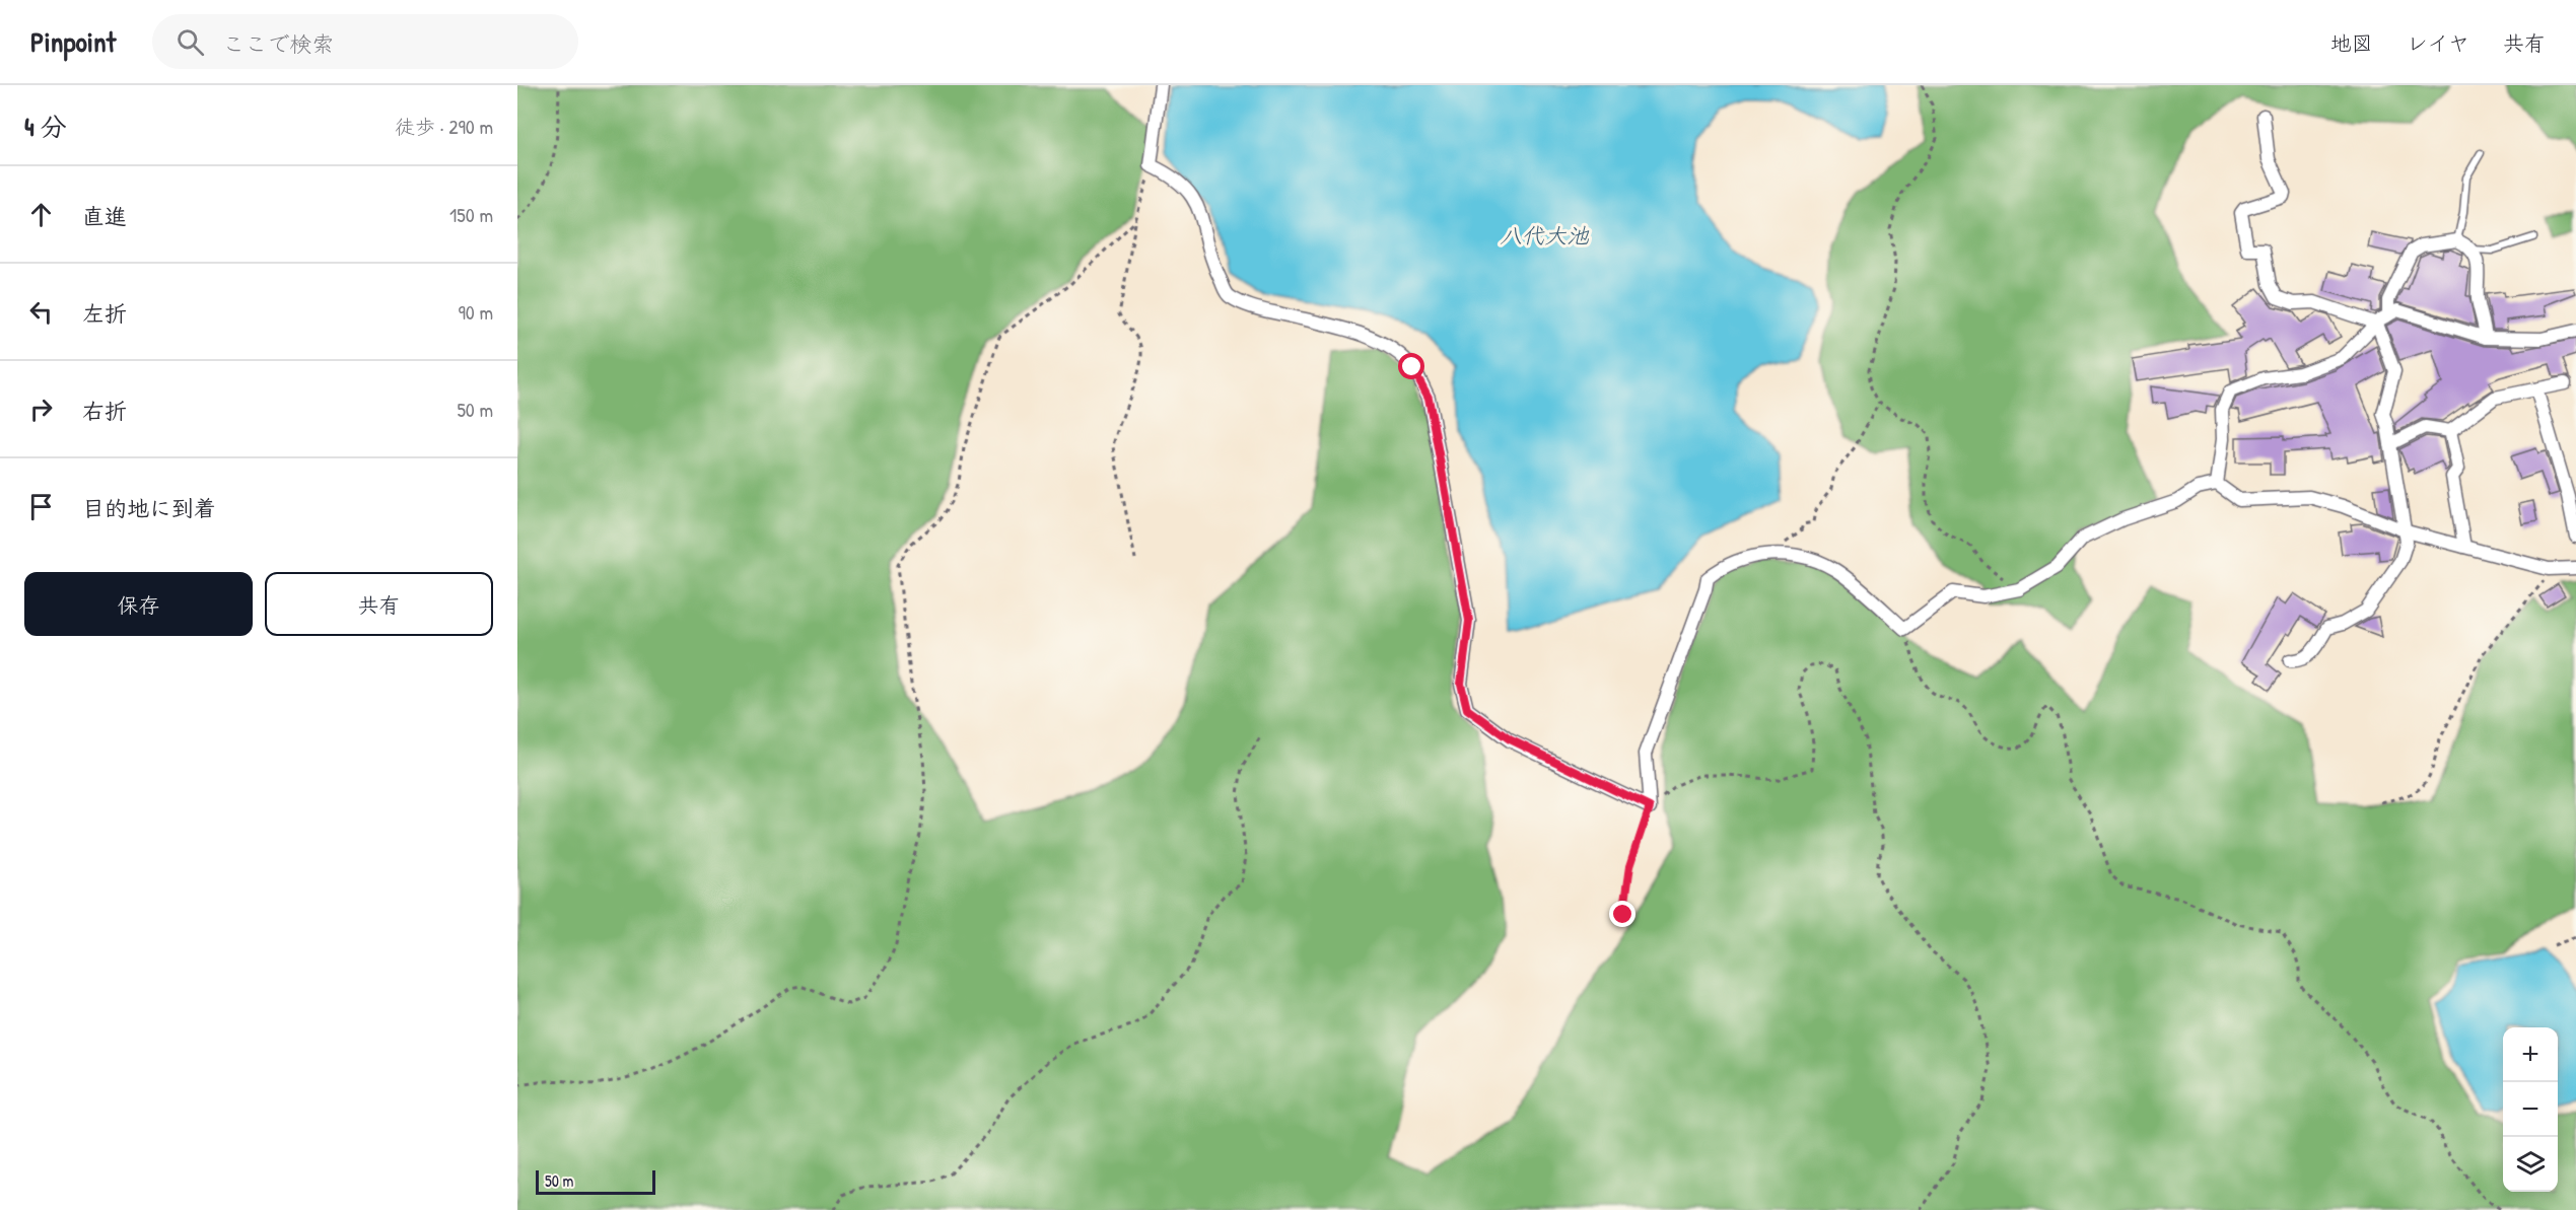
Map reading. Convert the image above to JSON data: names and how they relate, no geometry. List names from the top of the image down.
{
  "water": ["八代大池"],
  "scale_bar": "50 m",
  "page": {
    "header": "Pinpoint",
    "search": "ここで検索",
    "nav": ["地図", "レイヤ", "共有"],
    "heading": ["4 分", "徒歩 · 290 m"],
    "list": [
      ["直進", "150 m"],
      ["左折", "90 m"],
      ["右折", "50 m"],
      "目的地に到着"
    ],
    "buttons": ["保存", "共有"],
    "map_buttons": ["+", "−"],
    "scale": "50 m"
  }
}
